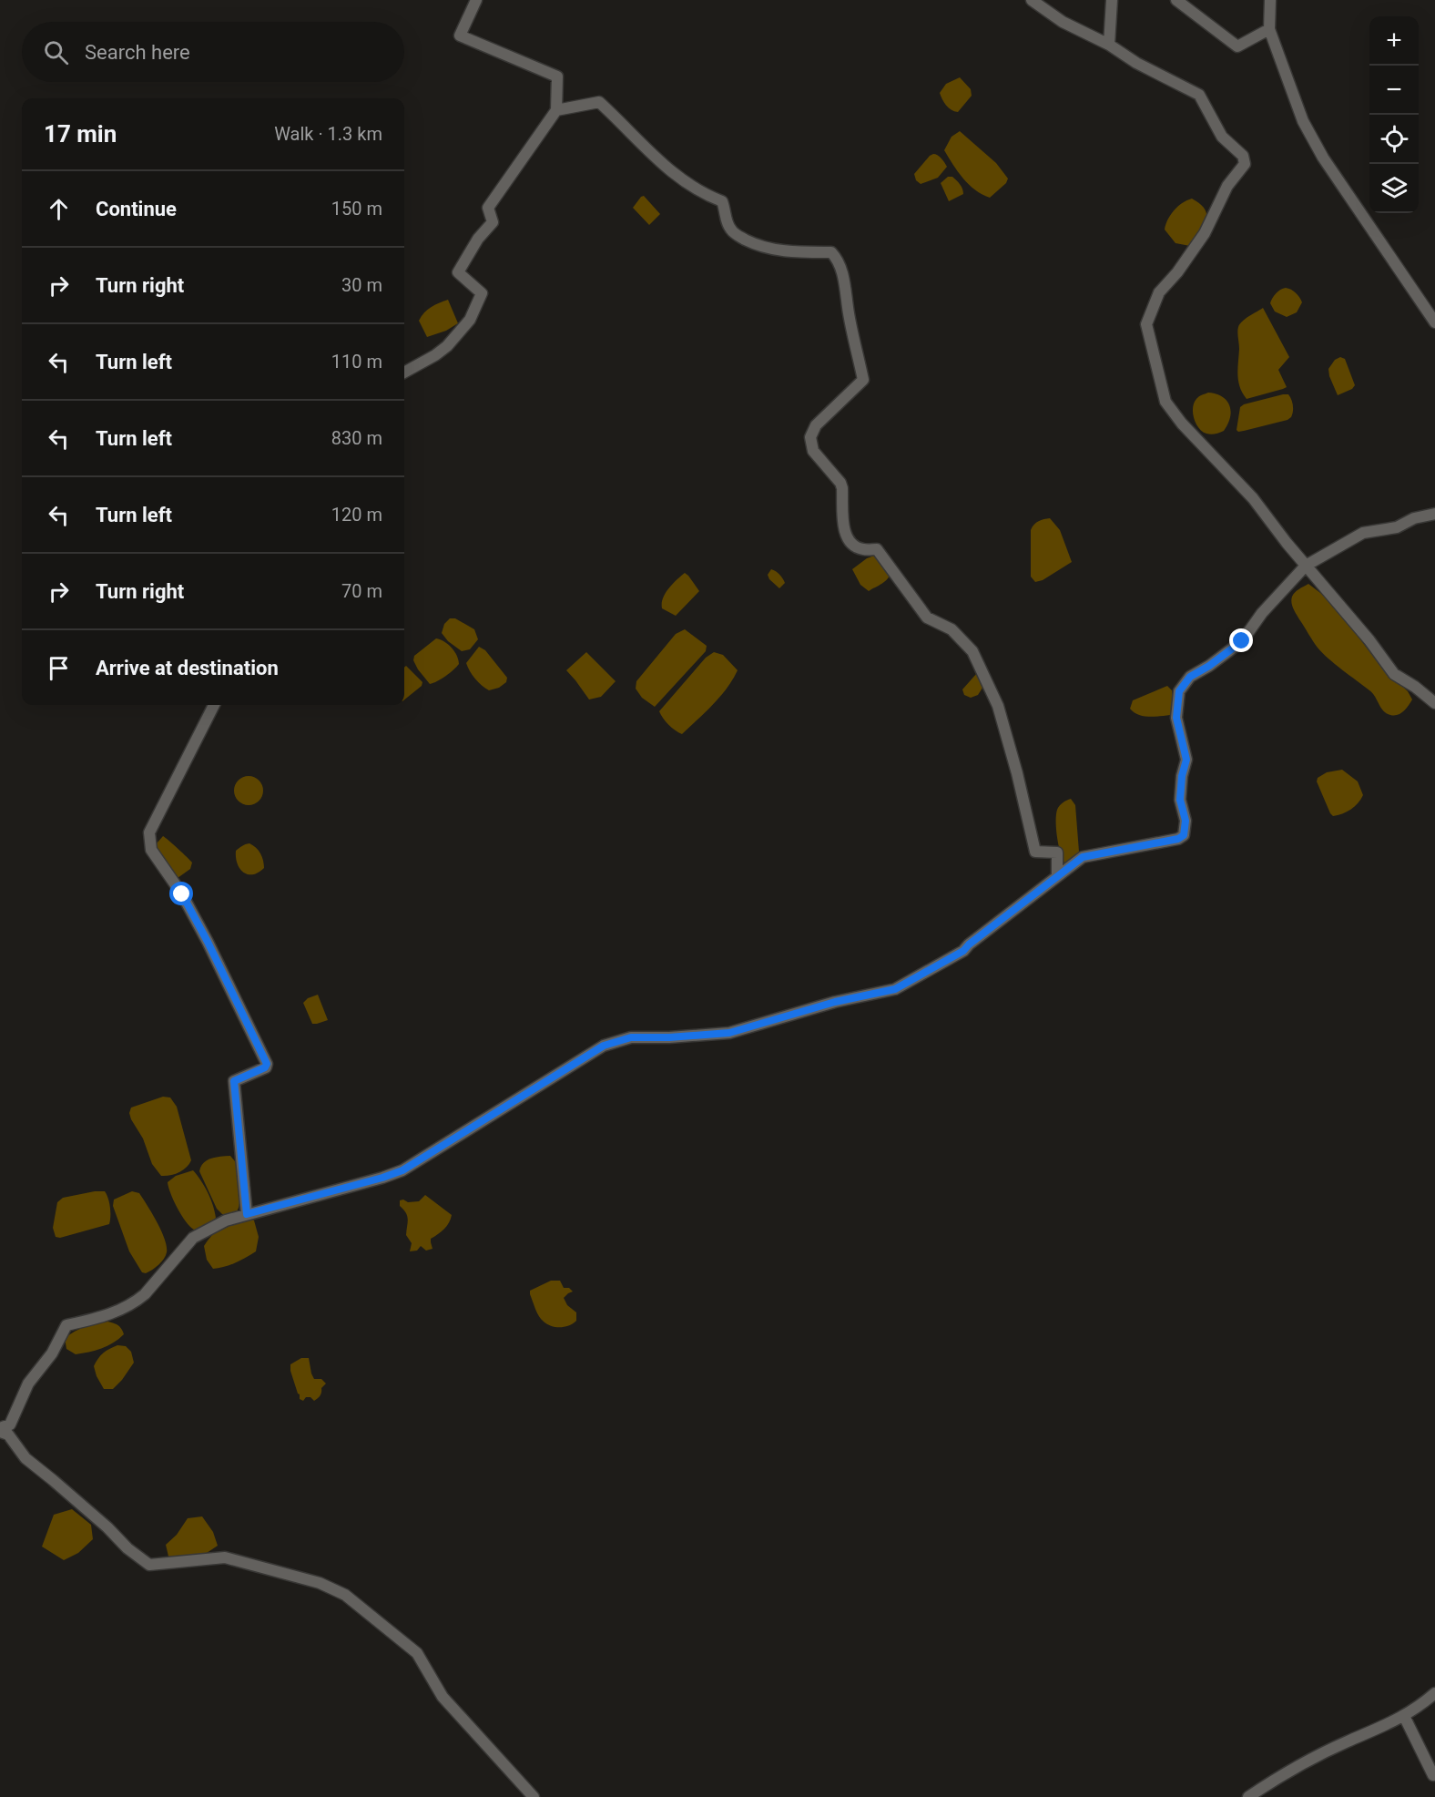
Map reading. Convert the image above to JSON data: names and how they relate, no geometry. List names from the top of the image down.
{
  "page": {
    "map_buttons": ["+", "−"],
    "search": "Search here",
    "heading": ["17 min", "Walk · 1.3 km"],
    "list": [
      ["Continue", "150 m"],
      ["Turn right", "30 m"],
      ["Turn left", "110 m"],
      ["Turn left", "830 m"],
      ["Turn left", "120 m"],
      ["Turn right", "70 m"],
      "Arrive at destination"
    ]
  }
}
